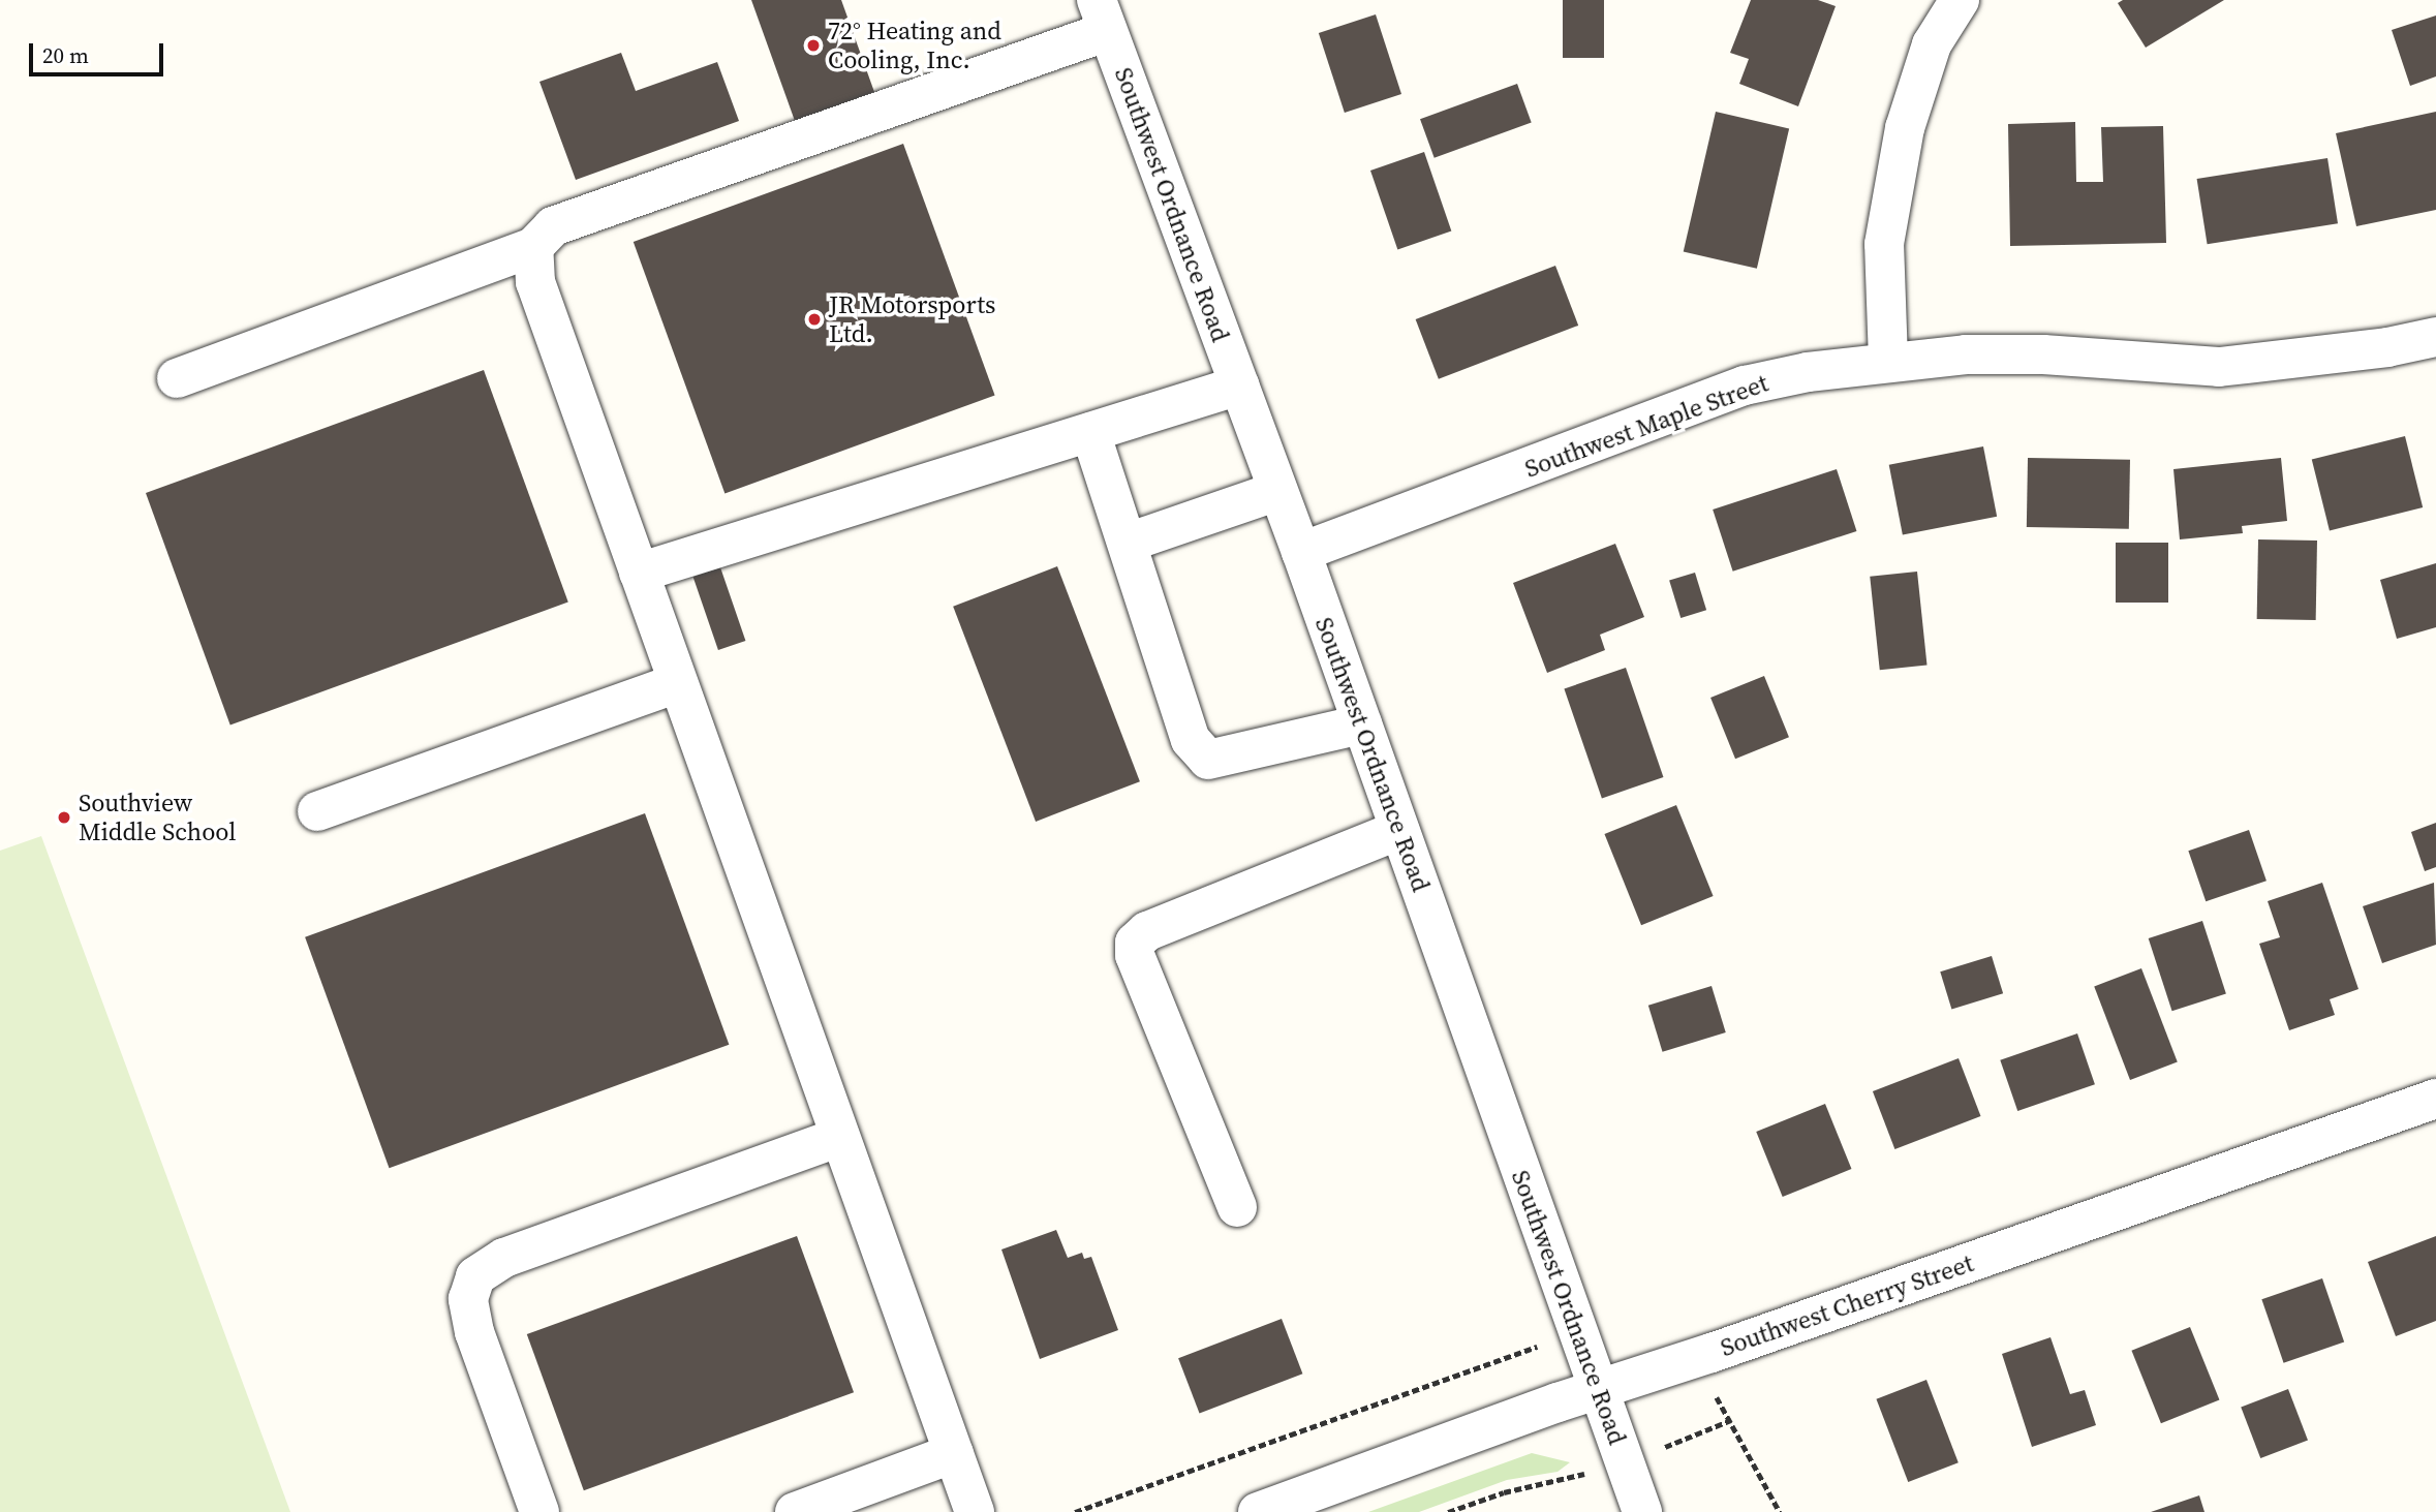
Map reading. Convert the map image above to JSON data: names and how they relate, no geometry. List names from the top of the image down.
{
  "streets": {
    "street": ["Southwest Ordnance Road", "Southwest Maple Street", "Southwest Cherry Street"]
  },
  "crossings": [
    ["Southwest Ordnance Road", "Southwest Maple Street"],
    ["Southwest Ordnance Road", "Southwest Cherry Street"]
  ],
  "places": ["72° Heating and Cooling, Inc.", "JR Motorsports Ltd.", "Southview Middle School"],
  "scale_bar": "20 m"
}
